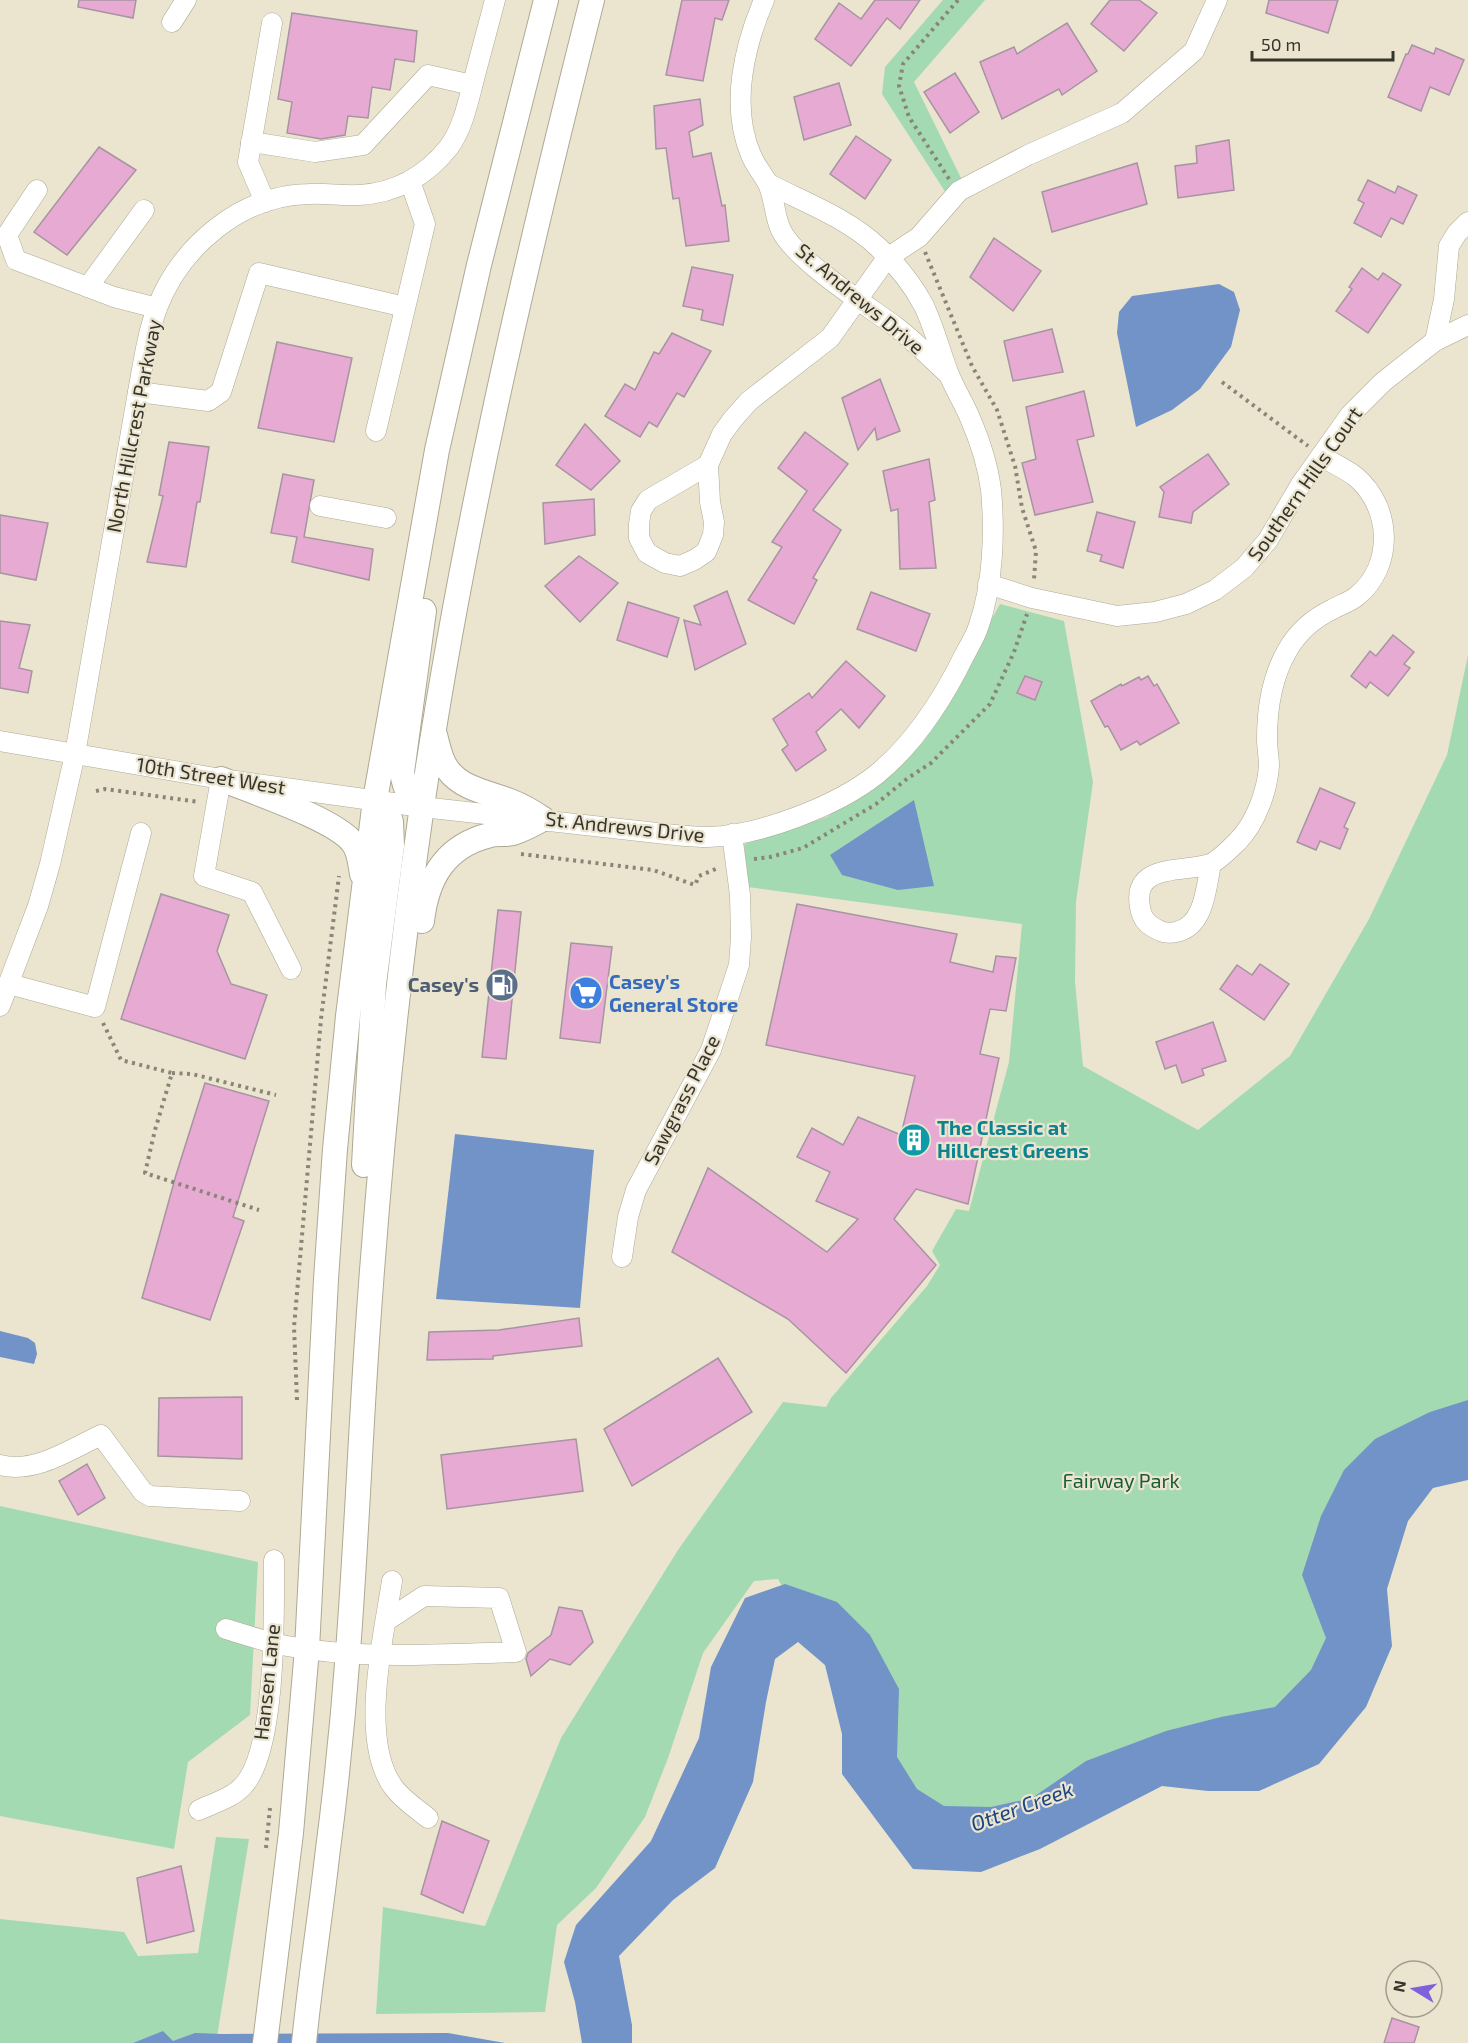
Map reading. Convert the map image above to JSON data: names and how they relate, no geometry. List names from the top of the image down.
{
  "streets": {
    "street": [
      "St. Andrews Drive",
      "North Hillcrest Parkway",
      "Southern Hills Court",
      "10th Street West",
      "Sawgrass Place",
      "Hansen Lane"
    ]
  },
  "crossings": [
    ["St. Andrews Drive", "Southern Hills Court"],
    ["St. Andrews Drive", "10th Street West"],
    ["St. Andrews Drive", "Sawgrass Place"],
    ["North Hillcrest Parkway", "10th Street West"]
  ],
  "water": ["Otter Creek"],
  "parks": ["Fairway Park"],
  "places": {
    "fuel station": ["Casey's"],
    "supermarket": ["Casey's General Store"],
    "building": ["The Classic at Hillcrest Greens"]
  },
  "scale_bar": "50 m",
  "north": "left"
}
